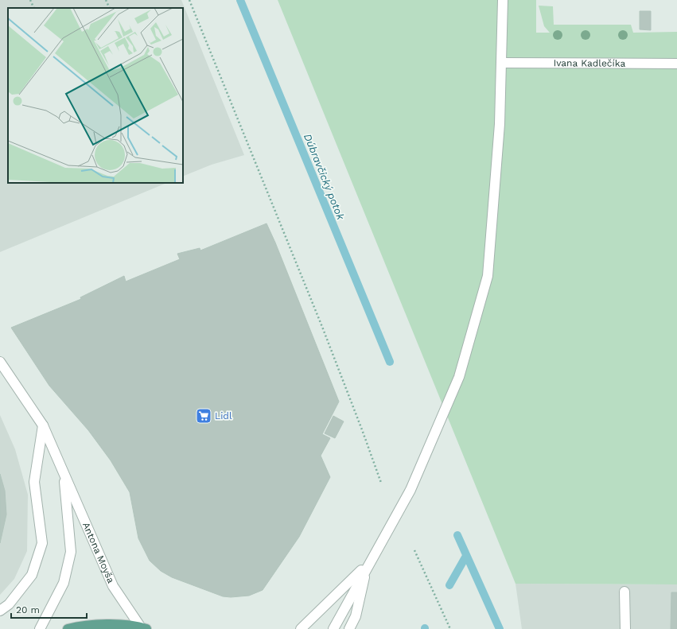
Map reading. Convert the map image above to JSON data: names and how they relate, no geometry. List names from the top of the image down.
{
  "streets": {
    "street": ["Ivana Kadlečíka", "Antona Moyša"]
  },
  "water": ["Dúbravčický potok"],
  "places": {
    "supermarket": ["Lidl"]
  },
  "scale_bar": "20 m"
}
